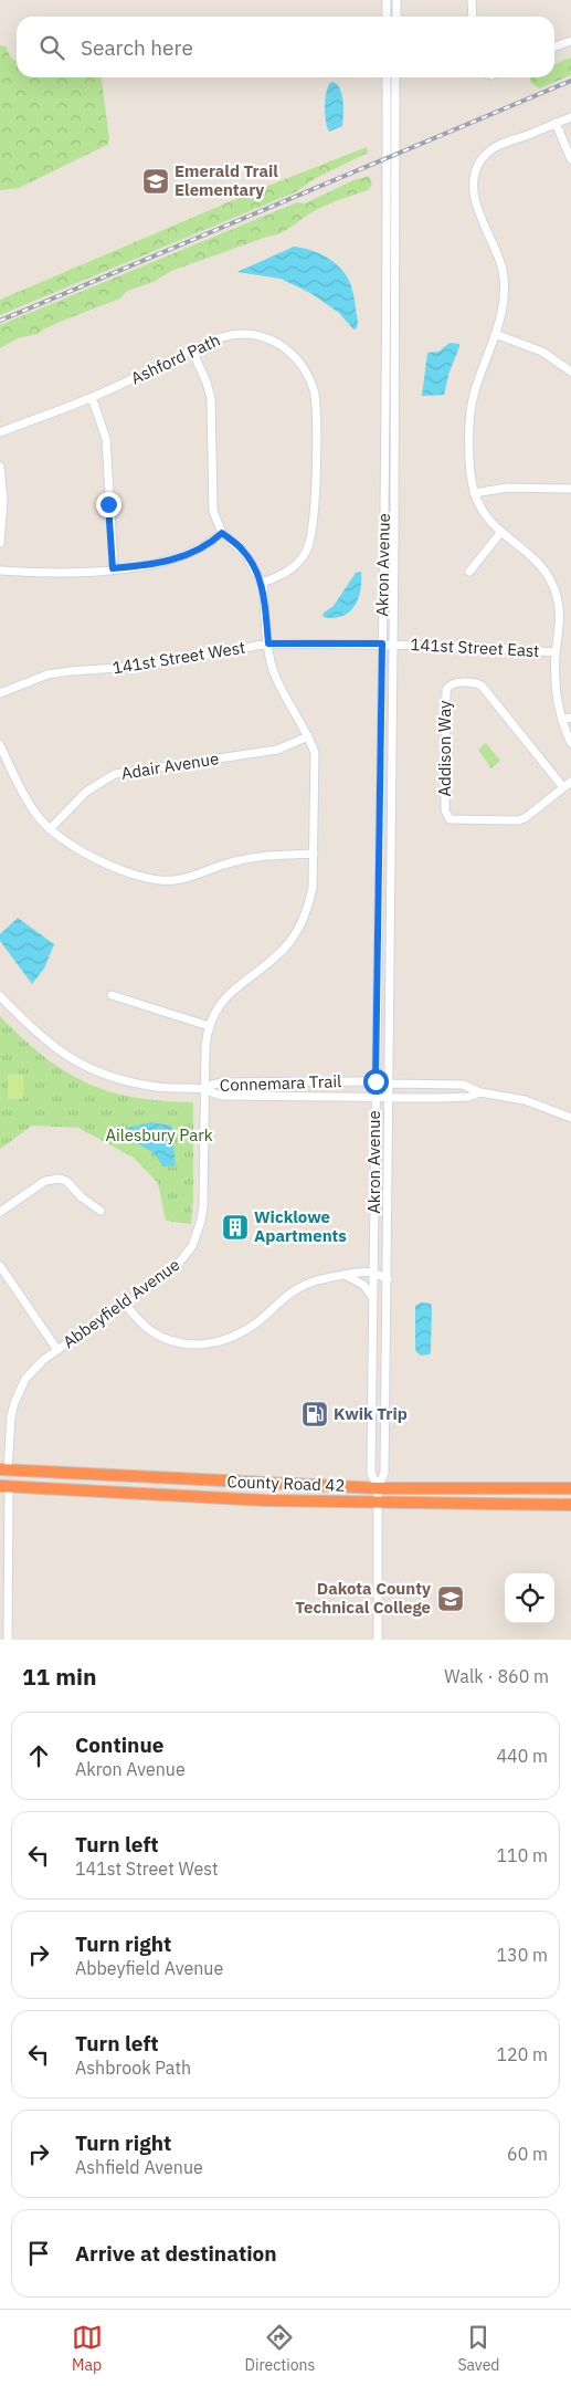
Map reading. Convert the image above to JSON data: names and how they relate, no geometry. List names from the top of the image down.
{
  "streets": {
    "highway": ["County Road 42"],
    "street": [
      "Ashford Path",
      "Akron Avenue",
      "141st Street East",
      "141st Street West",
      "Addison Way",
      "Adair Avenue",
      "Connemara Trail",
      "Abbeyfield Avenue"
    ]
  },
  "crossings": [
    ["Ashford Path", "Abbeyfield Avenue"],
    ["Akron Avenue", "141st Street East"],
    ["Akron Avenue", "141st Street West"],
    ["Akron Avenue", "Connemara Trail"],
    ["Akron Avenue", "County Road 42"],
    ["141st Street East", "141st Street West"],
    ["141st Street West", "Abbeyfield Avenue"],
    ["Adair Avenue", "Abbeyfield Avenue"],
    ["Connemara Trail", "Abbeyfield Avenue"],
    ["Abbeyfield Avenue", "County Road 42"]
  ],
  "parks": ["Ailesbury Park"],
  "places": {
    "school or university": ["Emerald Trail Elementary", "Dakota County Technical College"],
    "building": ["Wicklowe Apartments"],
    "fuel station": ["Kwik Trip"]
  },
  "page": {
    "search": "Search here",
    "heading": ["11 min", "Walk · 860 m"],
    "list": [
      ["Continue", "Akron Avenue", "440 m"],
      ["Turn left", "141st Street West", "110 m"],
      ["Turn right", "Abbeyfield Avenue", "130 m"],
      ["Turn left", "Ashbrook Path", "120 m"],
      ["Turn right", "Ashfield Avenue", "60 m"],
      "Arrive at destination"
    ],
    "nav": ["Map", "Directions", "Saved"]
  }
}
